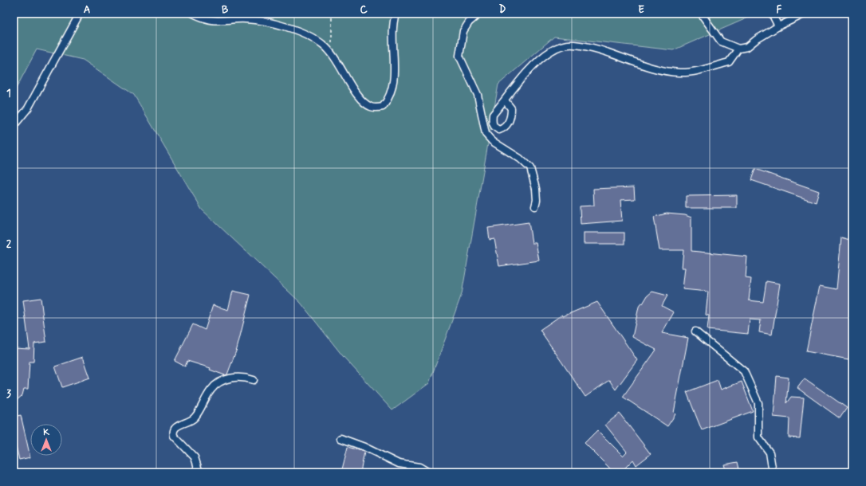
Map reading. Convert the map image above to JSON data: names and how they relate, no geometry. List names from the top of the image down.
{
  "north": "top",
  "grid": {
    "columns": [
      "A",
      "B",
      "C",
      "D",
      "E",
      "F"
    ],
    "rows": ["1", "2", "3"]
  }
}
